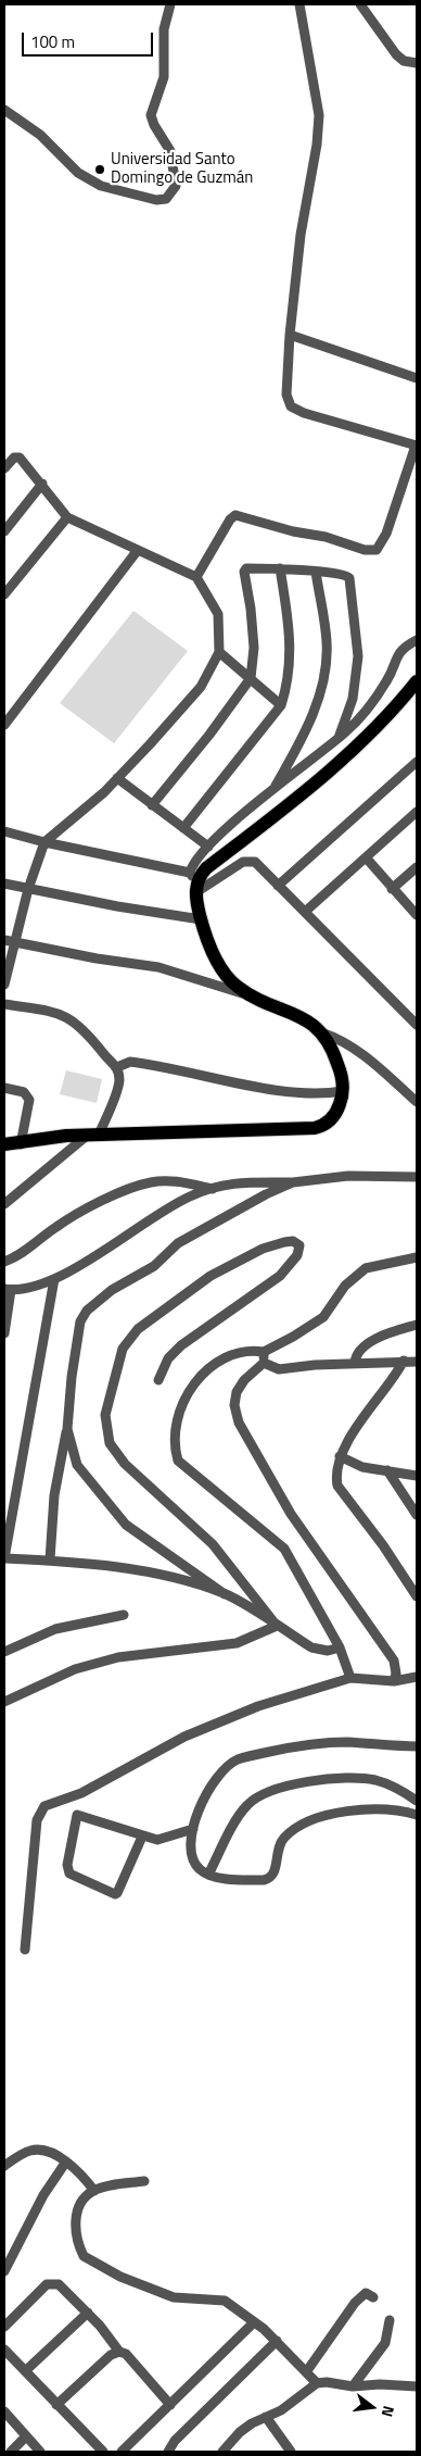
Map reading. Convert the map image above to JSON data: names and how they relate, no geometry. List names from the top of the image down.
{
  "places": ["Universidad Santo Domingo de Guzmán"],
  "scale_bar": "100 m",
  "north": "right"
}
